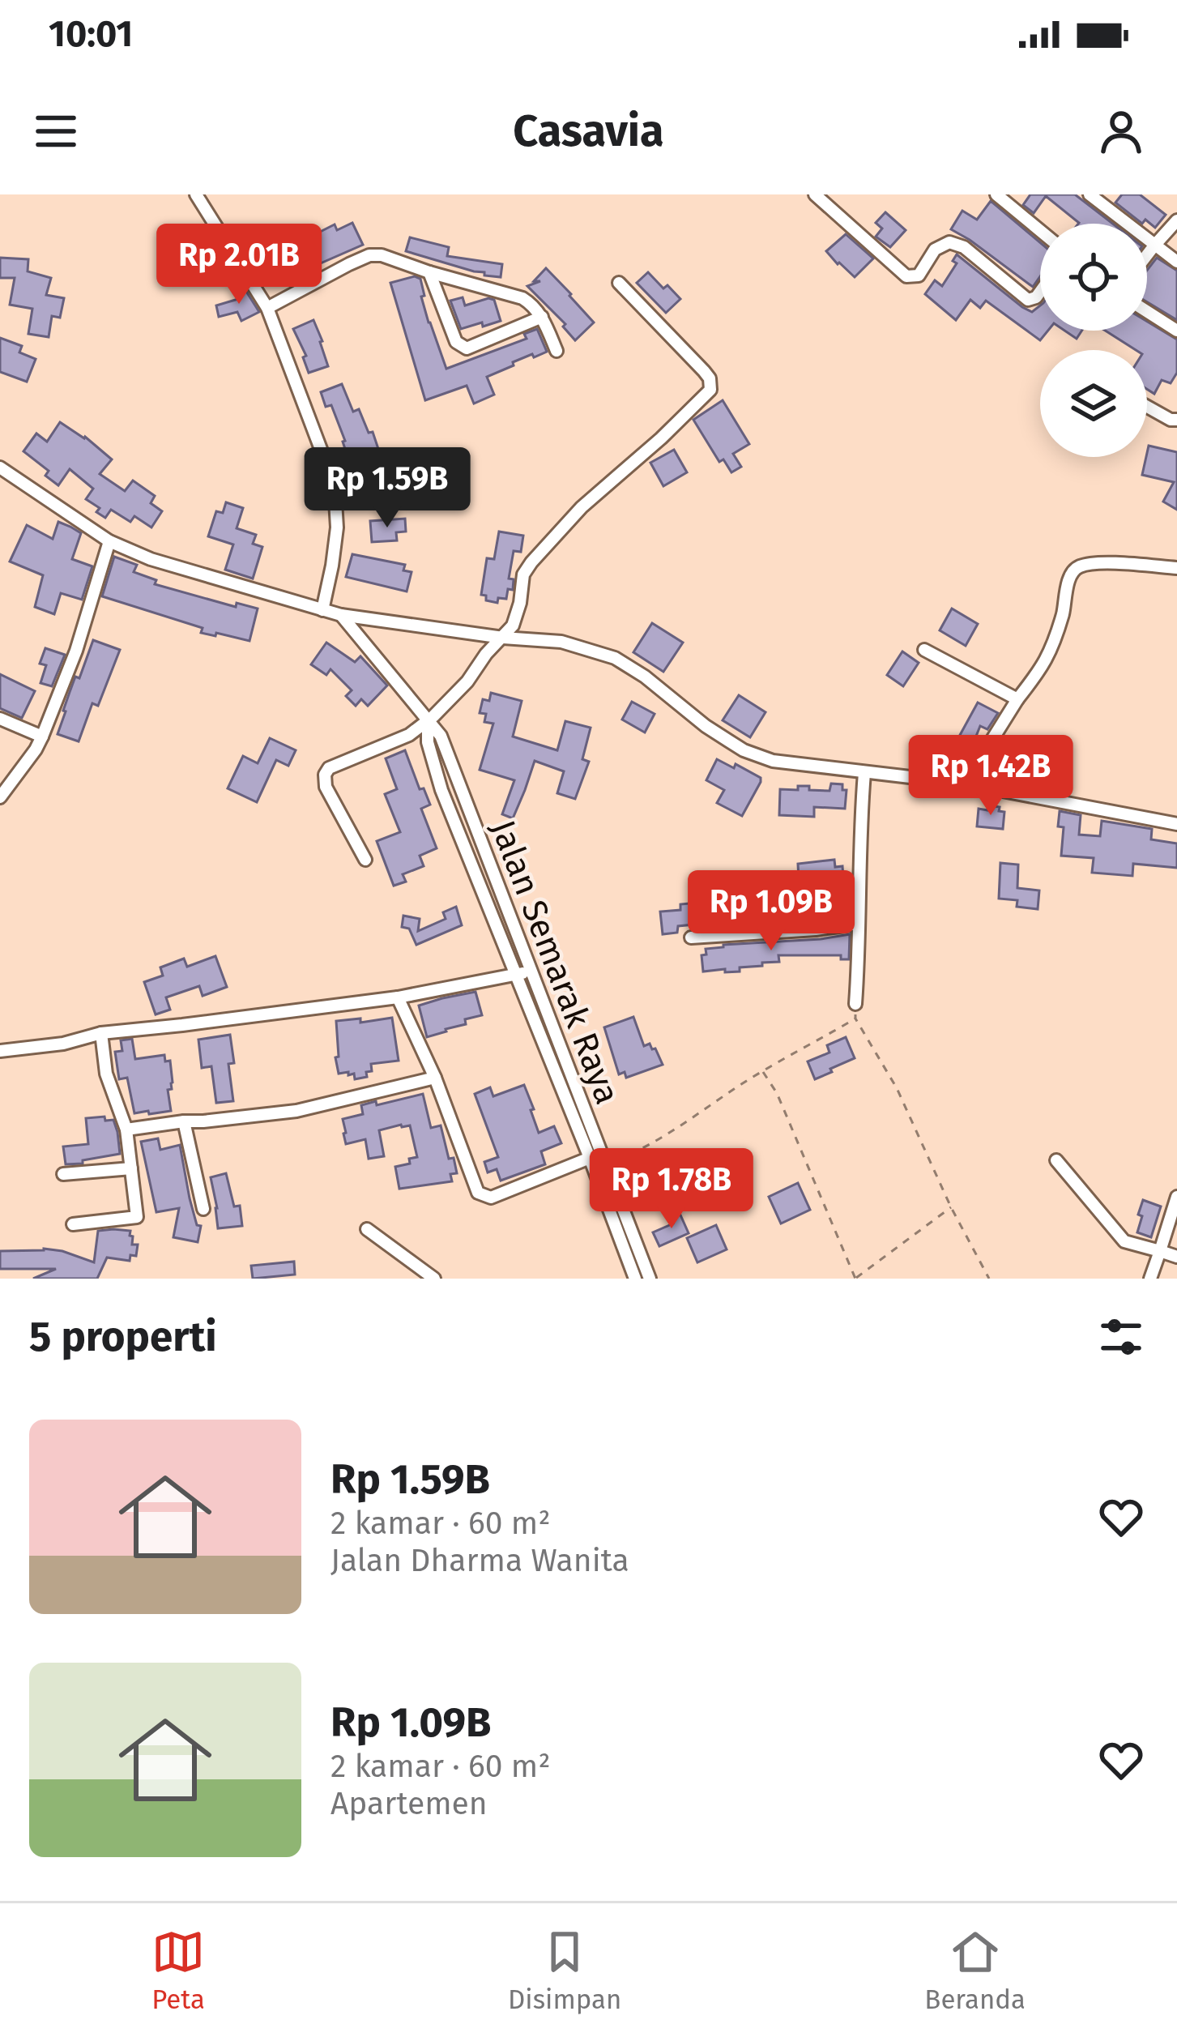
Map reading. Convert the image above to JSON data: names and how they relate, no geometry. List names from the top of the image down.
{
  "streets": {
    "street": ["Jalan Semarak Raya"]
  },
  "page": {
    "status": "10:01",
    "header": "Casavia",
    "price": [
      "Rp 2.01B",
      "Rp 1.59B",
      "Rp 1.42B",
      "Rp 1.09B",
      "Rp 1.78B"
    ],
    "heading": "5 properti",
    "list": [
      {
        "name": "Rp 1.59B",
        "note": "2 kamar · 60 m² · Jalan Dharma Wanita"
      },
      {
        "name": "Rp 1.09B",
        "note": "2 kamar · 60 m² · Apartemen"
      }
    ],
    "tabs": ["Peta", "Disimpan", "Beranda"]
  }
}
